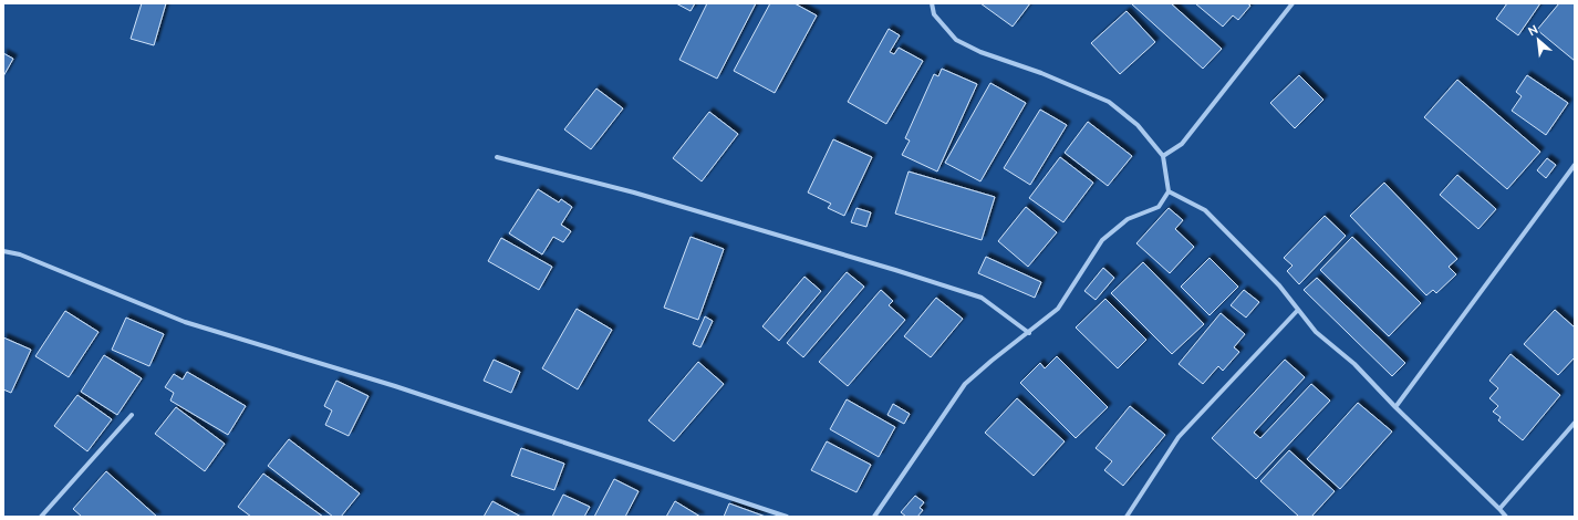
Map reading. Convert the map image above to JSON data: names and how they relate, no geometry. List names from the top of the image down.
{
  "north": "top left"
}
